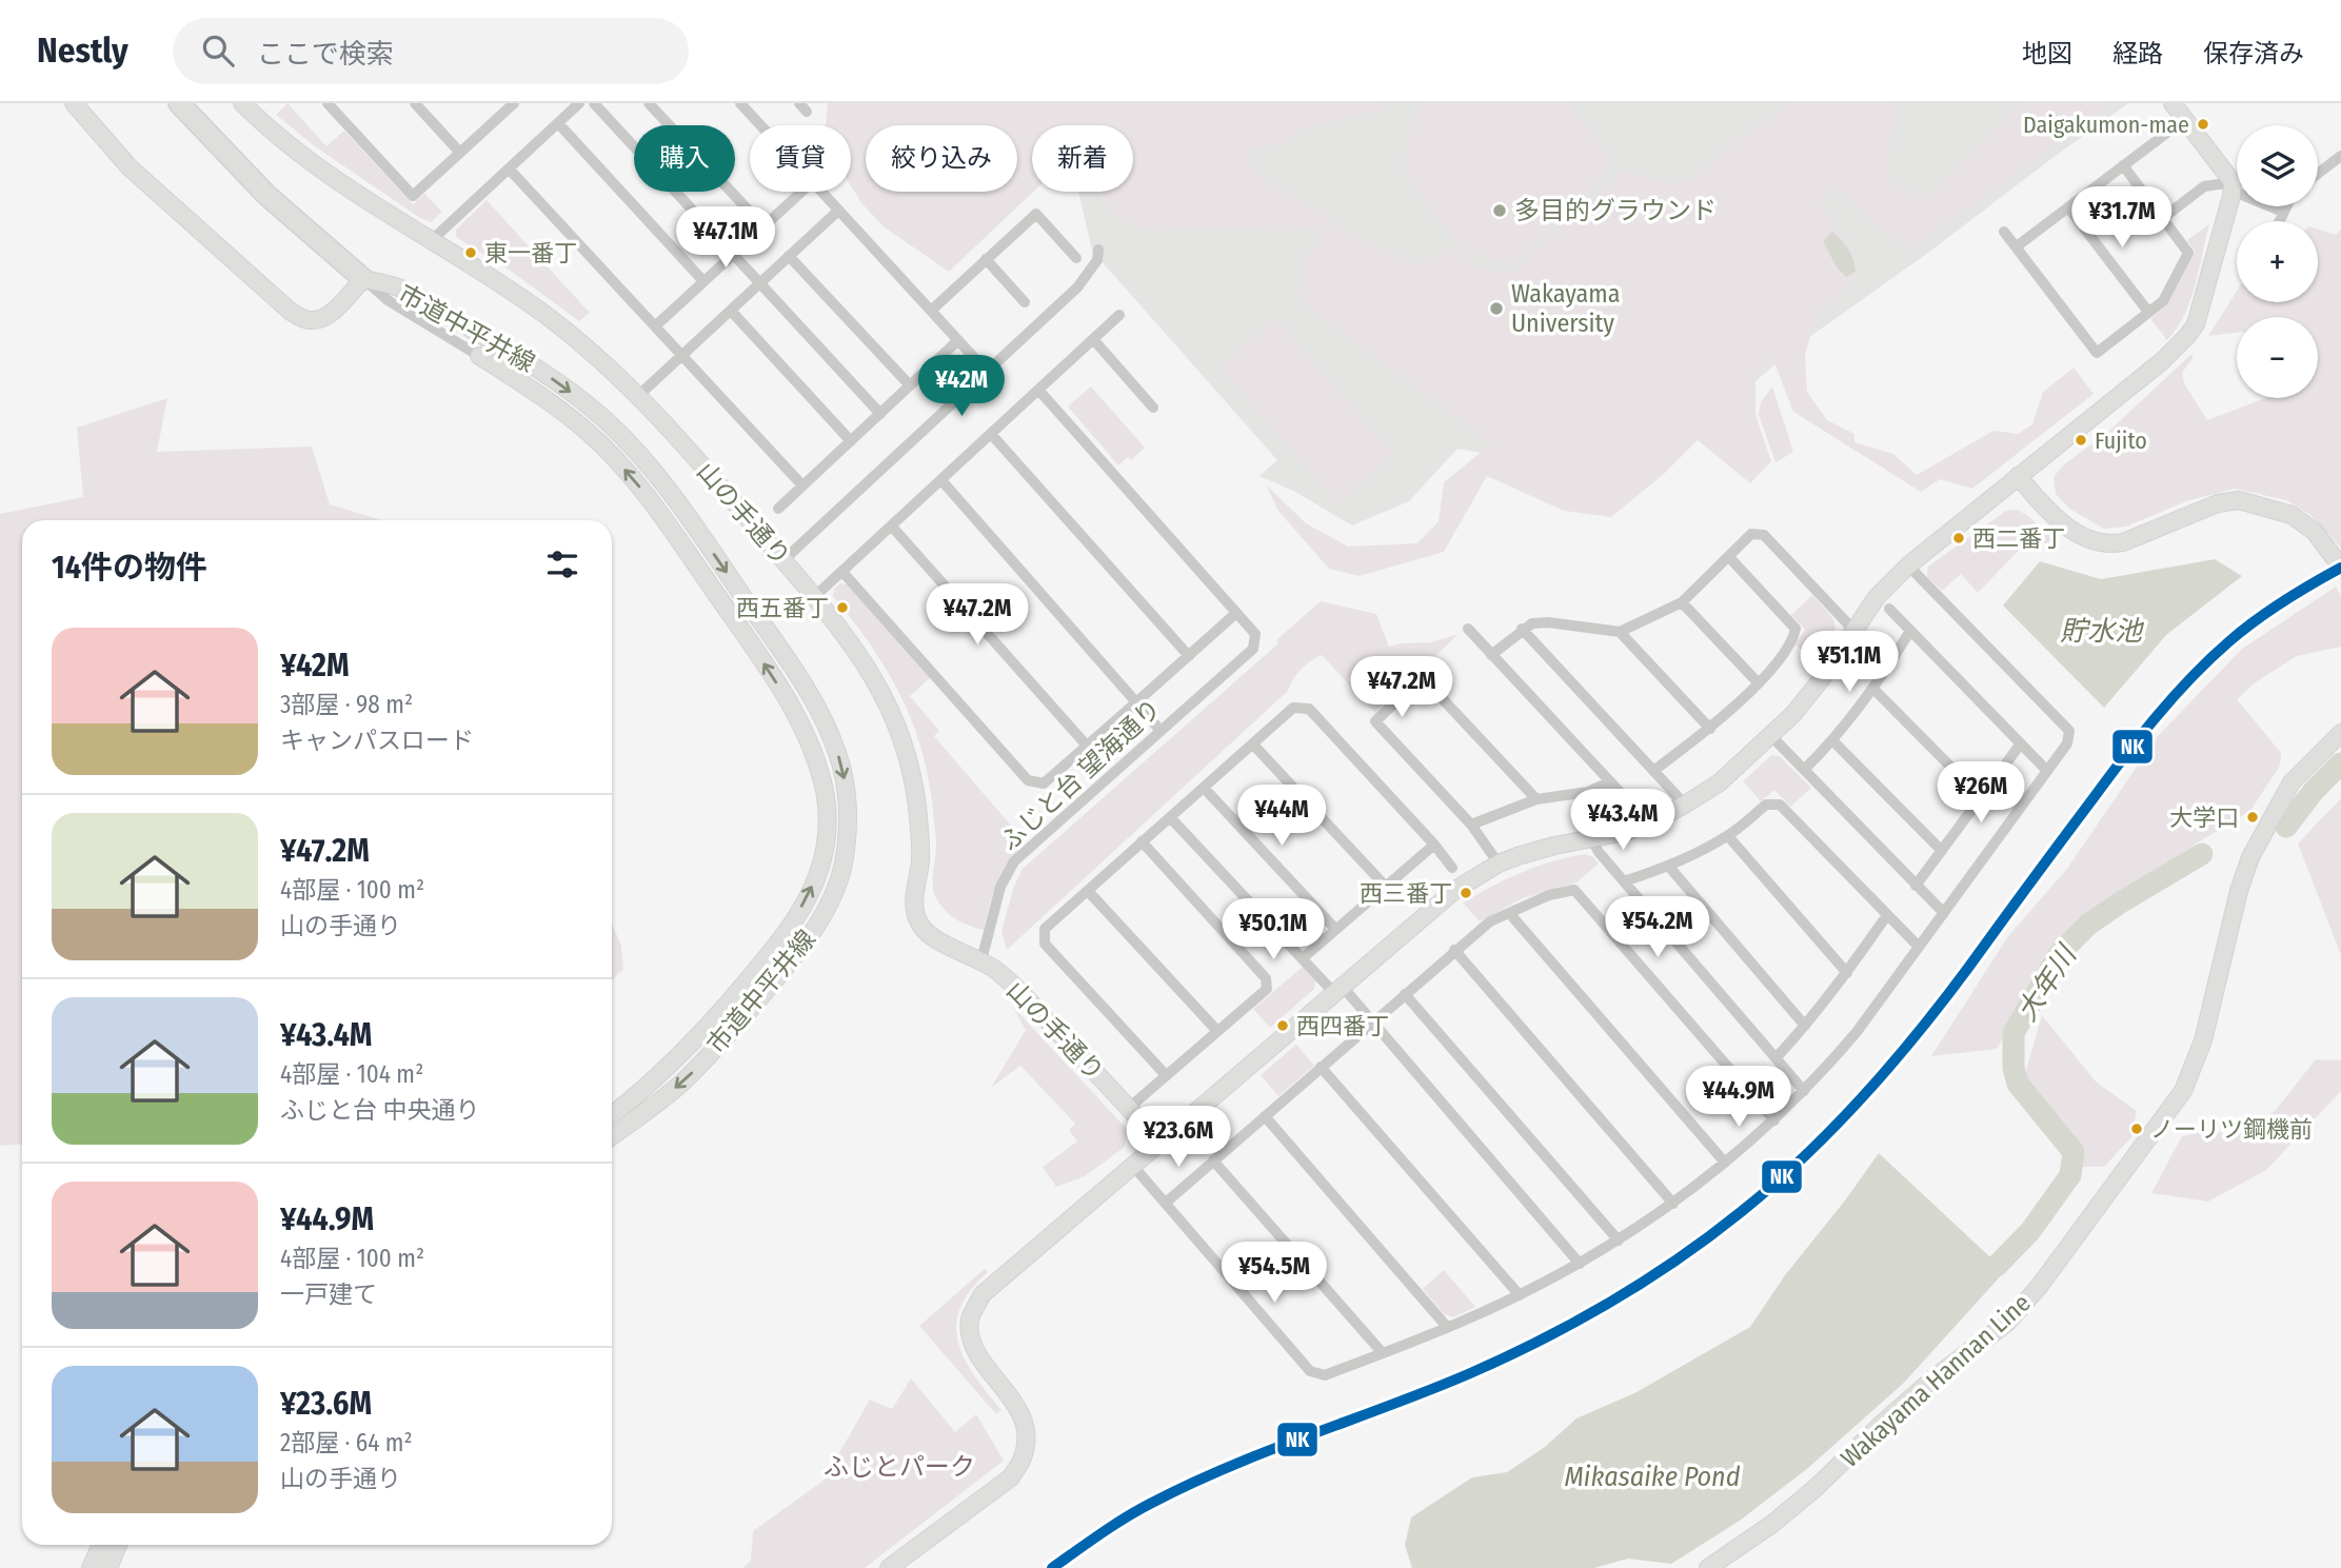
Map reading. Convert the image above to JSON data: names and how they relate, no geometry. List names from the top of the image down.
{
  "streets": {
    "street": [
      "市道中平井線",
      "山の手通り",
      "ふじと台 望海通り",
      "Wakayama Hannan Line"
    ]
  },
  "crossings": [
    ["山の手通り", "ふじと台 望海通り"]
  ],
  "water": ["貯水池", "大年川", "Mikasaike Pond"],
  "parks": ["ふじとパーク"],
  "places": [
    "Daigakumon-mae",
    "多目的グラウンド",
    "東一番丁",
    "Wakayama University",
    "Fujito",
    "西二番丁",
    "西五番丁",
    "大学口",
    "西三番丁",
    "西四番丁",
    "ノーリツ鋼機前"
  ],
  "lines": ["transit line NK"],
  "page": {
    "header": "Nestly",
    "search": "ここで検索",
    "nav": ["地図", "経路", "保存済み"],
    "map_buttons": ["+", "−"],
    "chip": [
      "購入",
      "賃貸",
      "絞り込み",
      "新着"
    ],
    "price": [
      "¥31.7M",
      "¥47.1M",
      "¥42M",
      "¥47.2M",
      "¥51.1M",
      "¥47.2M",
      "¥26M",
      "¥44M",
      "¥43.4M",
      "¥54.2M",
      "¥50.1M",
      "¥44.9M",
      "¥23.6M",
      "¥54.5M"
    ],
    "heading": "14件の物件",
    "list": [
      {
        "name": "¥42M",
        "note": "3部屋 · 98 m² · キャンパスロード"
      },
      {
        "name": "¥47.2M",
        "note": "4部屋 · 100 m² · 山の手通り"
      },
      {
        "name": "¥43.4M",
        "note": "4部屋 · 104 m² · ふじと台 中央通り"
      },
      {
        "name": "¥44.9M",
        "note": "4部屋 · 100 m² · 一戸建て"
      },
      {
        "name": "¥23.6M",
        "note": "2部屋 · 64 m² · 山の手通り"
      }
    ]
  }
}
